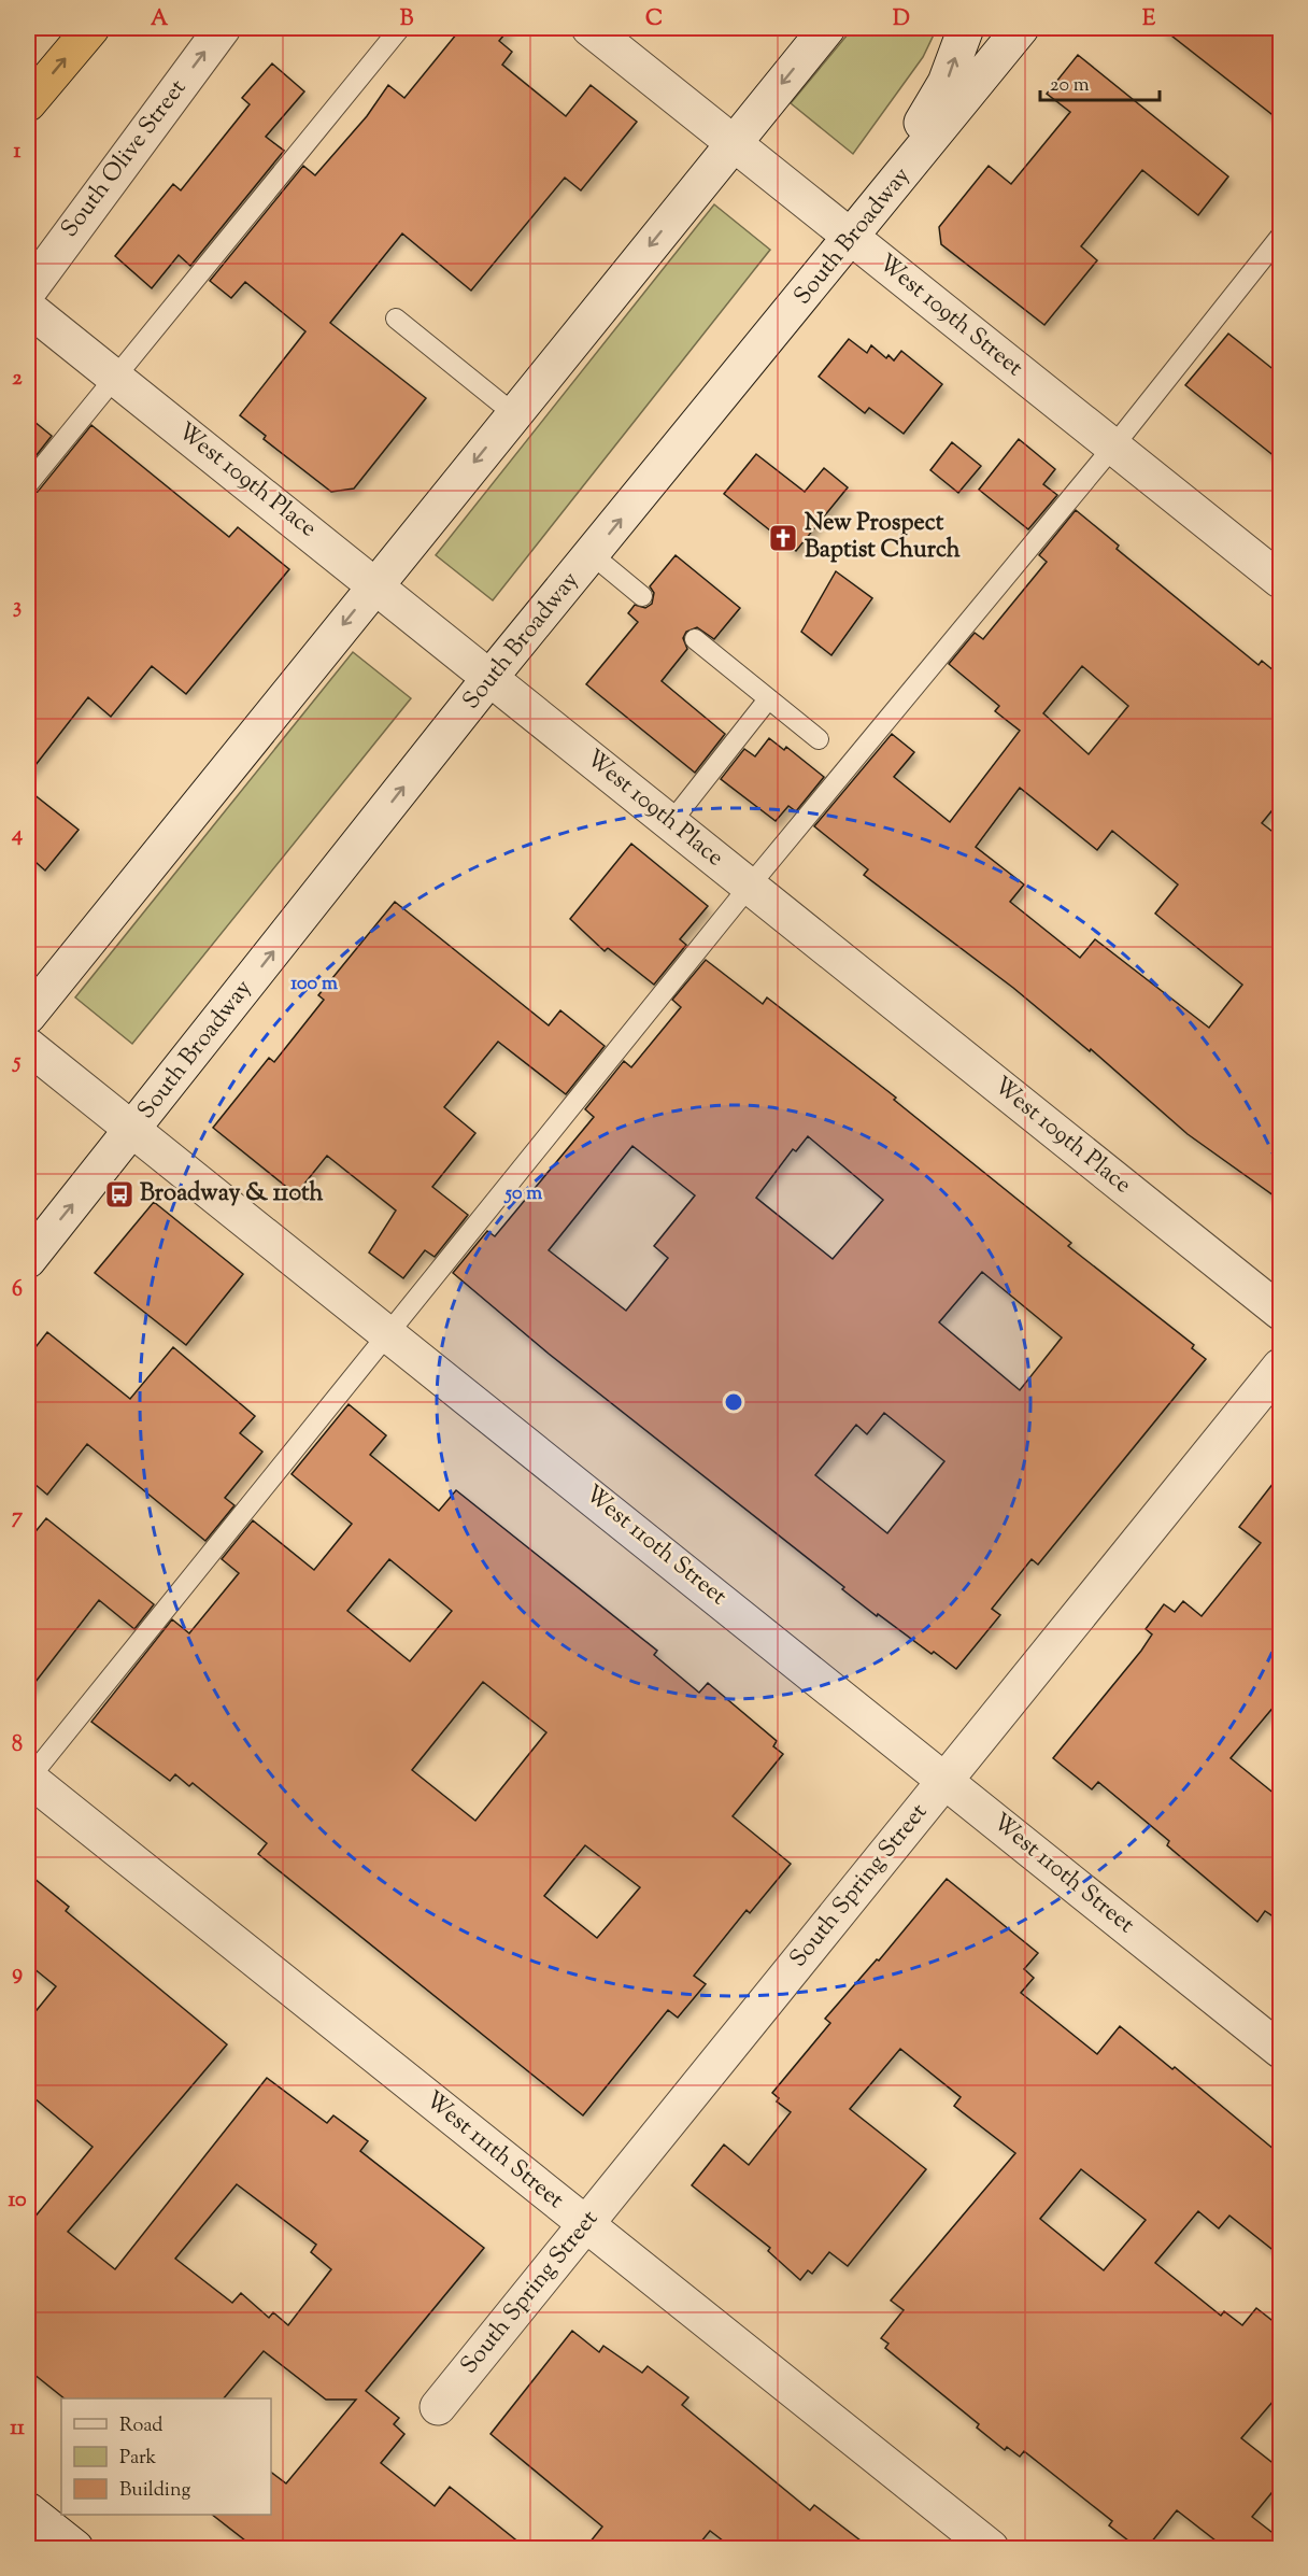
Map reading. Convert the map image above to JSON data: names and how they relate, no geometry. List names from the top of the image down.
{
  "streets": {
    "street": [
      "South Olive Street",
      "South Broadway",
      "West 109th Street",
      "West 109th Place",
      "West 110th Street",
      "South Spring Street",
      "West 111th Street"
    ]
  },
  "crossings": [
    ["South Broadway", "West 109th Street"],
    ["South Broadway", "West 109th Place"],
    ["South Broadway", "West 110th Street"],
    ["West 110th Street", "South Spring Street"],
    ["South Spring Street", "West 111th Street"]
  ],
  "one_way": ["South Olive Street"],
  "places": {
    "church": ["New Prospect Baptist Church"],
    "bus stop": ["Broadway & 110th"]
  },
  "legend": ["Road", "Park", "Building"],
  "scale_bar": "20 m",
  "grid": {
    "columns": [
      "A",
      "B",
      "C",
      "D",
      "E"
    ],
    "rows": [
      "1",
      "2",
      "3",
      "4",
      "5",
      "6",
      "7",
      "8",
      "9",
      "10",
      "11"
    ]
  },
  "rings": ["100 m", "50 m"]
}
